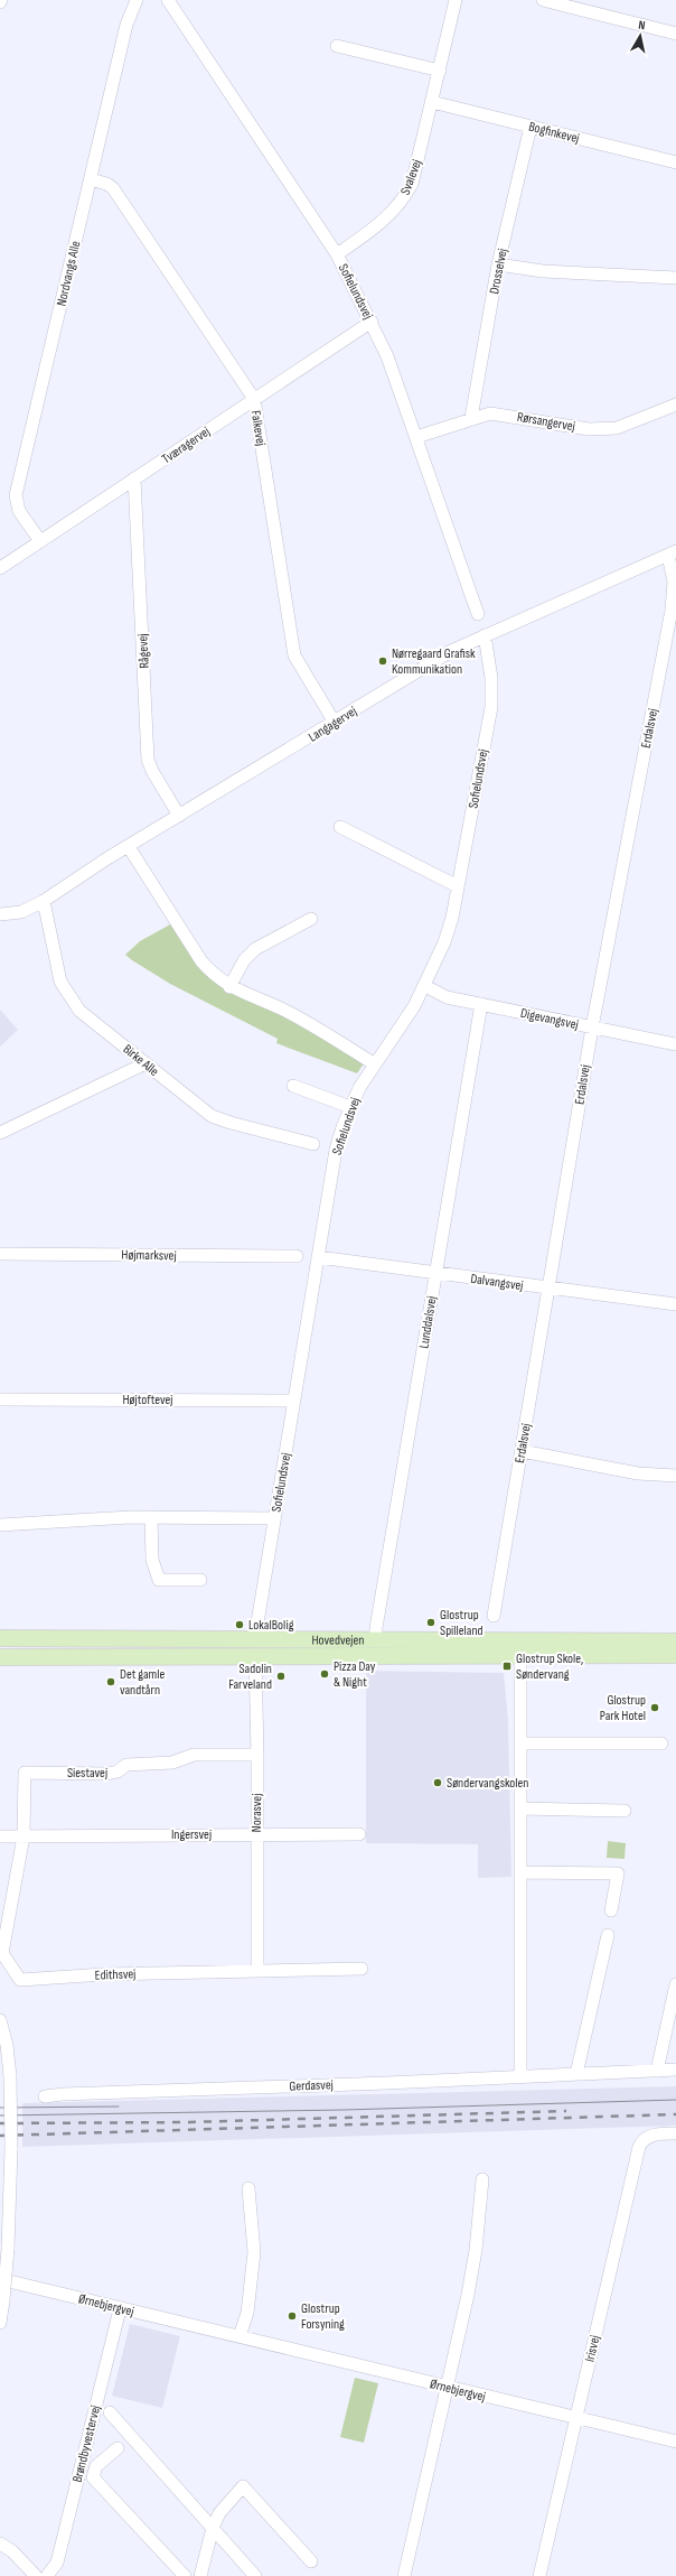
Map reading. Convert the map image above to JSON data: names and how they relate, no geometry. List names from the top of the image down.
{
  "streets": {
    "main road": ["Hovedvejen"],
    "street": [
      "Bogfinkevej",
      "Svalevej",
      "Drosselvej",
      "Nordvangs Alle",
      "Sofielundsvej",
      "Rørsangervej",
      "Falkevej",
      "Tværagervej",
      "Rågevej",
      "Langagervej",
      "Erdalsvej",
      "Digevangsvej",
      "Birke Alle",
      "Højmarksvej",
      "Dalvangsvej",
      "Lunddalsvej",
      "Højtoftevej",
      "Siestavej",
      "Norasvej",
      "Ingersvej",
      "Edithsvej",
      "Gerdasvej",
      "Ørnebjergvej",
      "Irisvej",
      "Brøndbyvestervej"
    ]
  },
  "crossings": [
    ["Bogfinkevej", "Svalevej"],
    ["Bogfinkevej", "Drosselvej"],
    ["Svalevej", "Sofielundsvej"],
    ["Drosselvej", "Rørsangervej"],
    ["Nordvangs Alle", "Falkevej"],
    ["Nordvangs Alle", "Tværagervej"],
    ["Sofielundsvej", "Rørsangervej"],
    ["Sofielundsvej", "Tværagervej"],
    ["Sofielundsvej", "Langagervej"],
    ["Sofielundsvej", "Digevangsvej"],
    ["Sofielundsvej", "Dalvangsvej"],
    ["Sofielundsvej", "Højtoftevej"],
    ["Sofielundsvej", "Hovedvejen"],
    ["Falkevej", "Tværagervej"],
    ["Falkevej", "Langagervej"],
    ["Tværagervej", "Rågevej"],
    ["Rågevej", "Langagervej"],
    ["Langagervej", "Erdalsvej"],
    ["Langagervej", "Birke Alle"],
    ["Erdalsvej", "Digevangsvej"],
    ["Erdalsvej", "Dalvangsvej"],
    ["Digevangsvej", "Lunddalsvej"],
    ["Dalvangsvej", "Lunddalsvej"],
    ["Lunddalsvej", "Hovedvejen"],
    ["Hovedvejen", "Norasvej"],
    ["Siestavej", "Norasvej"],
    ["Siestavej", "Ingersvej"],
    ["Siestavej", "Edithsvej"],
    ["Norasvej", "Ingersvej"],
    ["Norasvej", "Edithsvej"],
    ["Ingersvej", "Edithsvej"],
    ["Ørnebjergvej", "Irisvej"],
    ["Ørnebjergvej", "Brøndbyvestervej"]
  ],
  "places": {
    "other": [
      "Nørregaard Grafisk Kommunikation",
      "Glostrup Spilleland",
      "LokalBolig",
      "Pizza Day & Night",
      "Sadolin Farveland",
      "Det gamle vandtårn",
      "Glostrup Park Hotel",
      "Søndervangskolen",
      "Glostrup Forsyning"
    ],
    "transit": ["Glostrup Skole, Søndervang"]
  },
  "north": "top"
}
